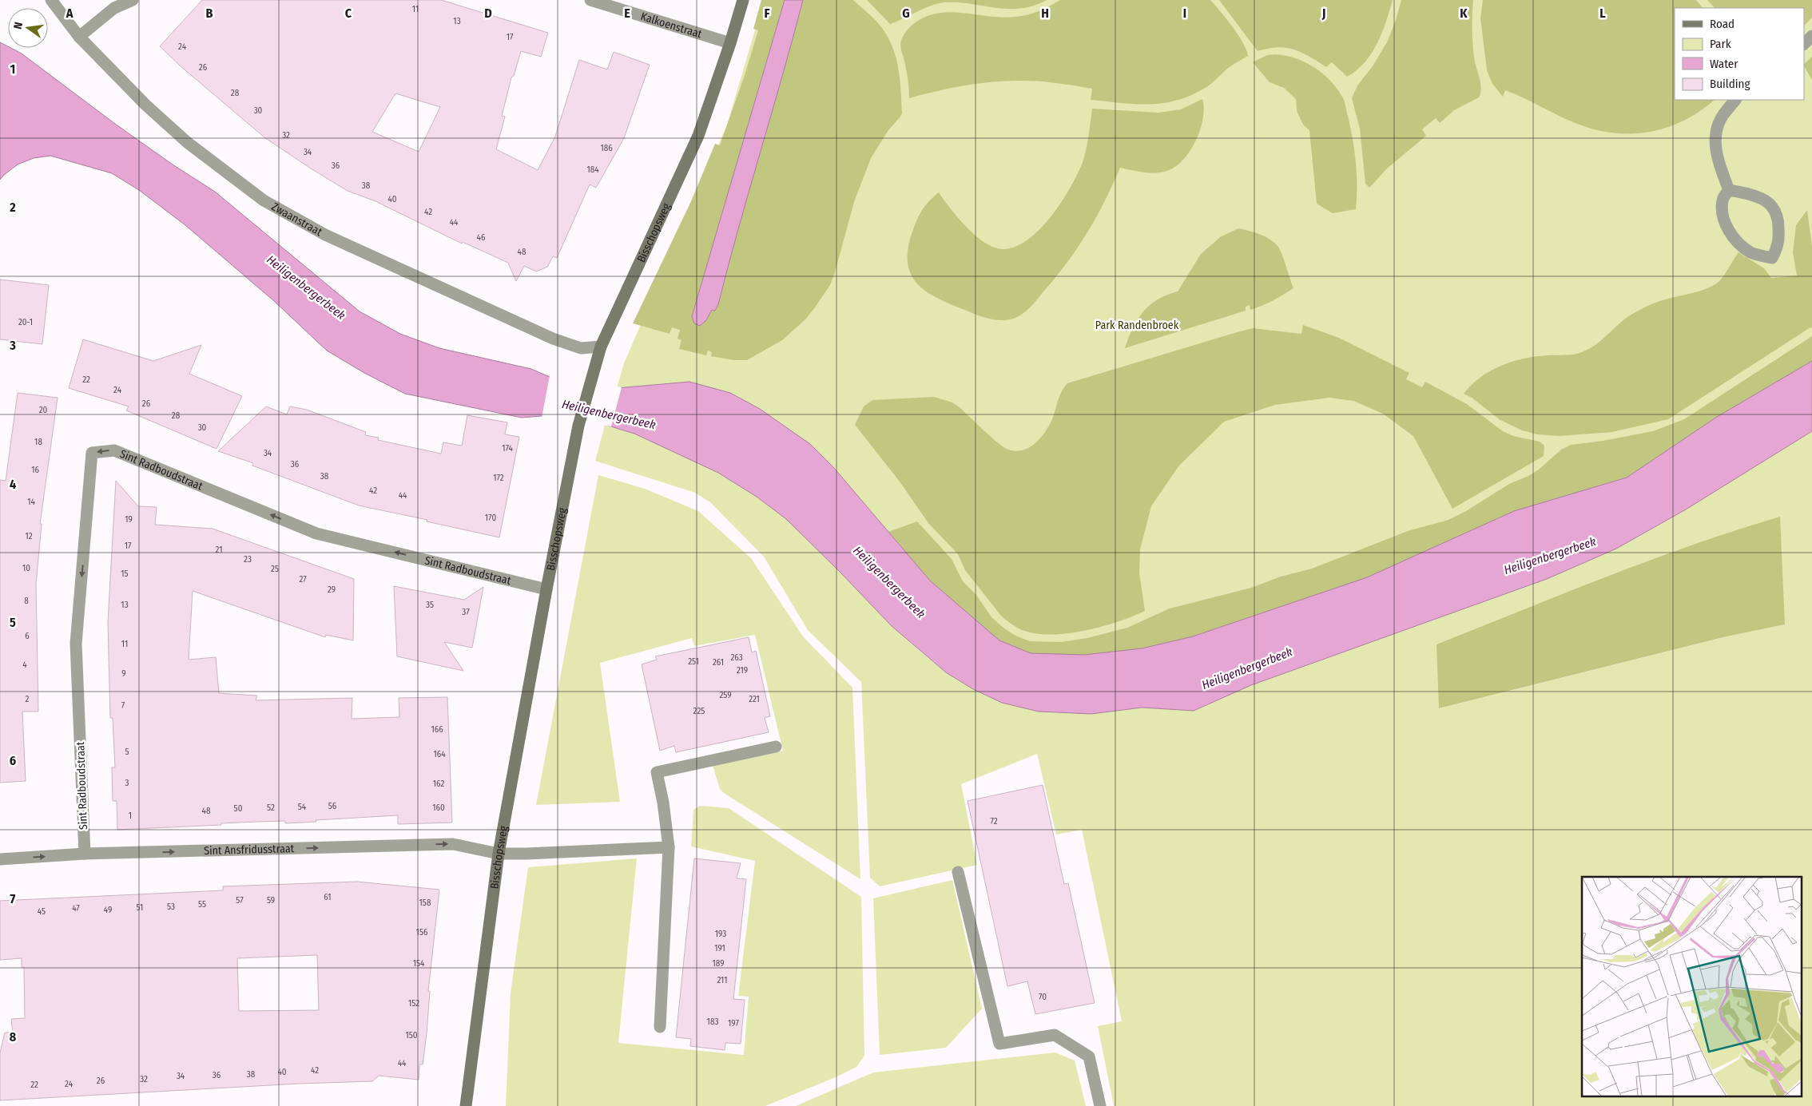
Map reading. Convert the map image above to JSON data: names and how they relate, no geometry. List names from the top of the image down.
{
  "streets": {
    "street": [
      "Kalkoenstraat",
      "Zwaanstraat",
      "Bisschopsweg",
      "Sint Radboudstraat",
      "Sint Ansfridusstraat"
    ]
  },
  "crossings": [
    ["Kalkoenstraat", "Bisschopsweg"],
    ["Zwaanstraat", "Bisschopsweg"],
    ["Bisschopsweg", "Sint Radboudstraat"],
    ["Bisschopsweg", "Sint Ansfridusstraat"],
    ["Sint Radboudstraat", "Sint Ansfridusstraat"]
  ],
  "one_way": ["Sint Ansfridusstraat"],
  "water": ["Heiligenbergerbeek"],
  "parks": ["Park Randenbroek"],
  "house_numbers": [
    "11",
    "13",
    "17",
    "24",
    "26",
    "28",
    "30",
    "32",
    "186",
    "34",
    "36",
    "184",
    "38",
    "40",
    "42",
    "44",
    "46",
    "48",
    "20-1",
    "22",
    "24",
    "26",
    "20",
    "28",
    "30",
    "18",
    "174",
    "34",
    "36",
    "16",
    "38",
    "172",
    "42",
    "44",
    "14",
    "170",
    "19",
    "12",
    "17",
    "21",
    "23",
    "10",
    "25",
    "15",
    "27",
    "29",
    "8",
    "13",
    "35",
    "37",
    "6",
    "11",
    "263",
    "251",
    "261",
    "4",
    "219",
    "9",
    "259",
    "2",
    "221",
    "7",
    "225",
    "166",
    "5",
    "164",
    "3",
    "162",
    "56",
    "54",
    "52",
    "160",
    "50",
    "48",
    "1",
    "72",
    "61",
    "57",
    "59",
    "158",
    "55",
    "53",
    "51",
    "47",
    "49",
    "45",
    "156",
    "193",
    "191",
    "154",
    "189",
    "211",
    "70",
    "152",
    "183",
    "197",
    "150",
    "44",
    "42",
    "40",
    "38",
    "36",
    "34",
    "32",
    "26",
    "24",
    "22"
  ],
  "legend": [
    "Road",
    "Park",
    "Water",
    "Building"
  ],
  "north": "left",
  "grid": {
    "columns": [
      "A",
      "B",
      "C",
      "D",
      "E",
      "F",
      "G",
      "H",
      "I",
      "J",
      "K",
      "L"
    ],
    "rows": [
      "1",
      "2",
      "3",
      "4",
      "5",
      "6",
      "7",
      "8"
    ]
  }
}
